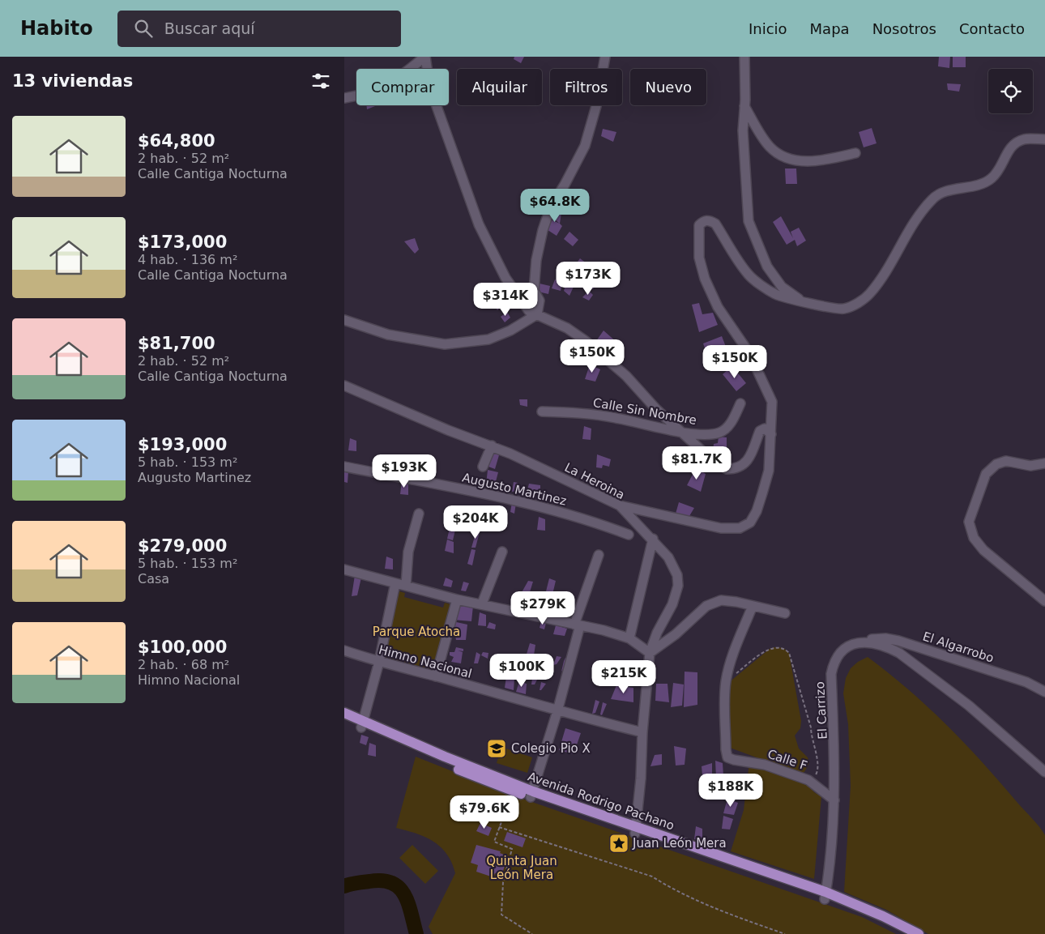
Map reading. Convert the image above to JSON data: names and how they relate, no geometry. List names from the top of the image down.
{
  "streets": {
    "main road": ["Avenida Rodrigo Pachano"],
    "street": [
      "Calle Sin Nombre",
      "La Heroina",
      "Augusto Martinez",
      "El Algarrobo",
      "Himno Nacional",
      "El Carrizo",
      "Calle F"
    ]
  },
  "crossings": [
    ["La Heroina", "Himno Nacional"],
    ["La Heroina", "Avenida Rodrigo Pachano"],
    ["El Algarrobo", "El Carrizo"],
    ["El Carrizo", "Avenida Rodrigo Pachano"]
  ],
  "parks": ["Parque Atocha", "Quinta Juan León Mera"],
  "places": {
    "school or university": ["Colegio Pio X"],
    "place": ["Juan León Mera"]
  },
  "page": {
    "header": "Habito",
    "search": "Buscar aquí",
    "nav": [
      "Inicio",
      "Mapa",
      "Nosotros",
      "Contacto"
    ],
    "heading": "13 viviendas",
    "chip": [
      "Comprar",
      "Alquilar",
      "Filtros",
      "Nuevo"
    ],
    "list": [
      {
        "name": "$64,800",
        "note": "2 hab. · 52 m² · Calle Cantiga Nocturna"
      },
      {
        "name": "$173,000",
        "note": "4 hab. · 136 m² · Calle Cantiga Nocturna"
      },
      {
        "name": "$81,700",
        "note": "2 hab. · 52 m² · Calle Cantiga Nocturna"
      },
      {
        "name": "$193,000",
        "note": "5 hab. · 153 m² · Augusto Martinez"
      },
      {
        "name": "$279,000",
        "note": "5 hab. · 153 m² · Casa"
      },
      {
        "name": "$100,000",
        "note": "2 hab. · 68 m² · Himno Nacional"
      }
    ],
    "price": [
      "$64.8K",
      "$173K",
      "$314K",
      "$150K",
      "$150K",
      "$81.7K",
      "$193K",
      "$204K",
      "$279K",
      "$100K",
      "$215K",
      "$188K",
      "$79.6K"
    ]
  }
}
